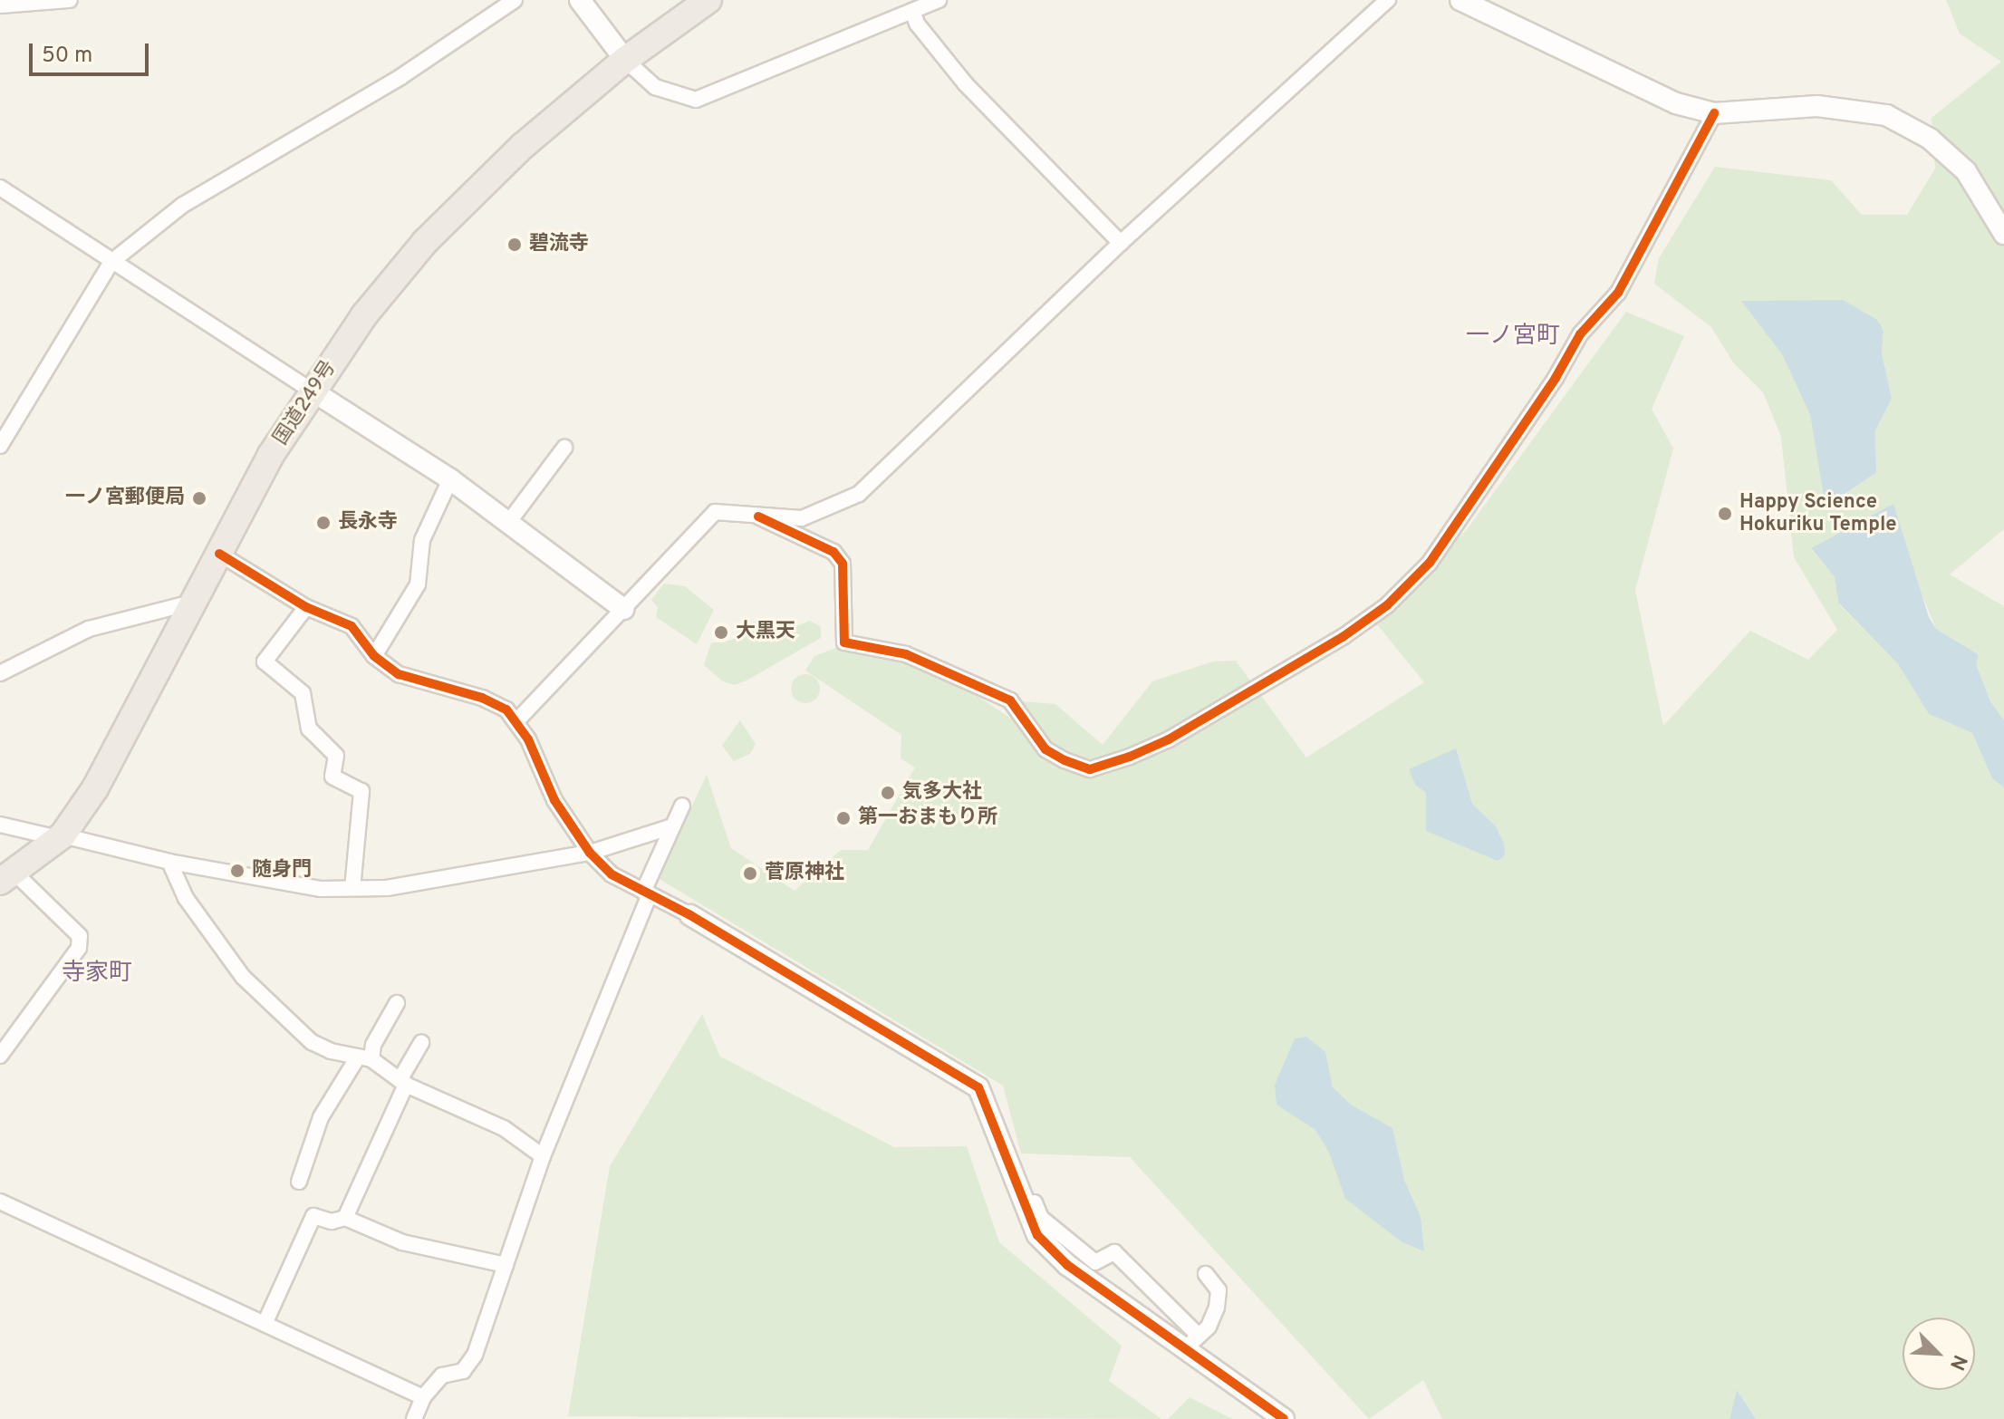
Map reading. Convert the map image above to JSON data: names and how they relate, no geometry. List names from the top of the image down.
{
  "streets": {
    "highway": ["国道249号"]
  },
  "districts": ["一ノ宮町", "寺家町"],
  "places": [
    "碧流寺",
    "一ノ宮郵便局",
    "Happy Science Hokuriku Temple",
    "長永寺",
    "大黒天",
    "気多大社",
    "第一おまもり所",
    "随身門",
    "菅原神社"
  ],
  "scale_bar": "50 m",
  "north": "bottom right"
}
